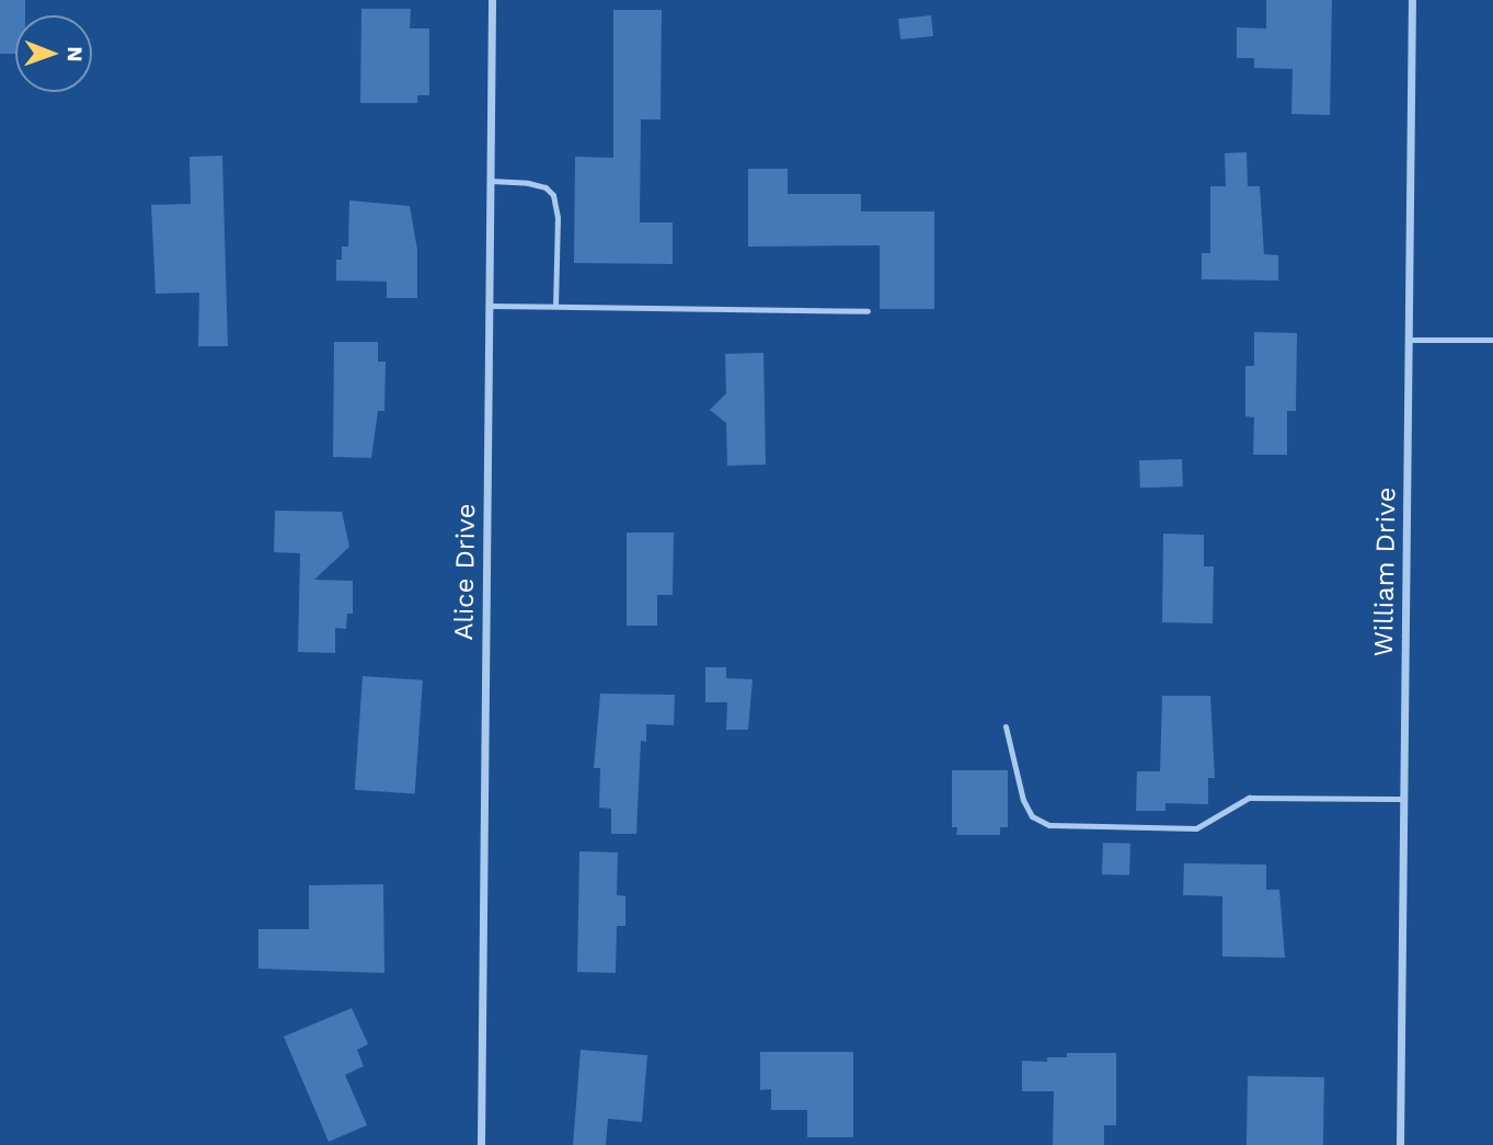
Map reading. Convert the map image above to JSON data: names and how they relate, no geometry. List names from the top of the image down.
{
  "streets": {
    "street": ["Alice Drive", "William Drive"]
  },
  "north": "right"
}
